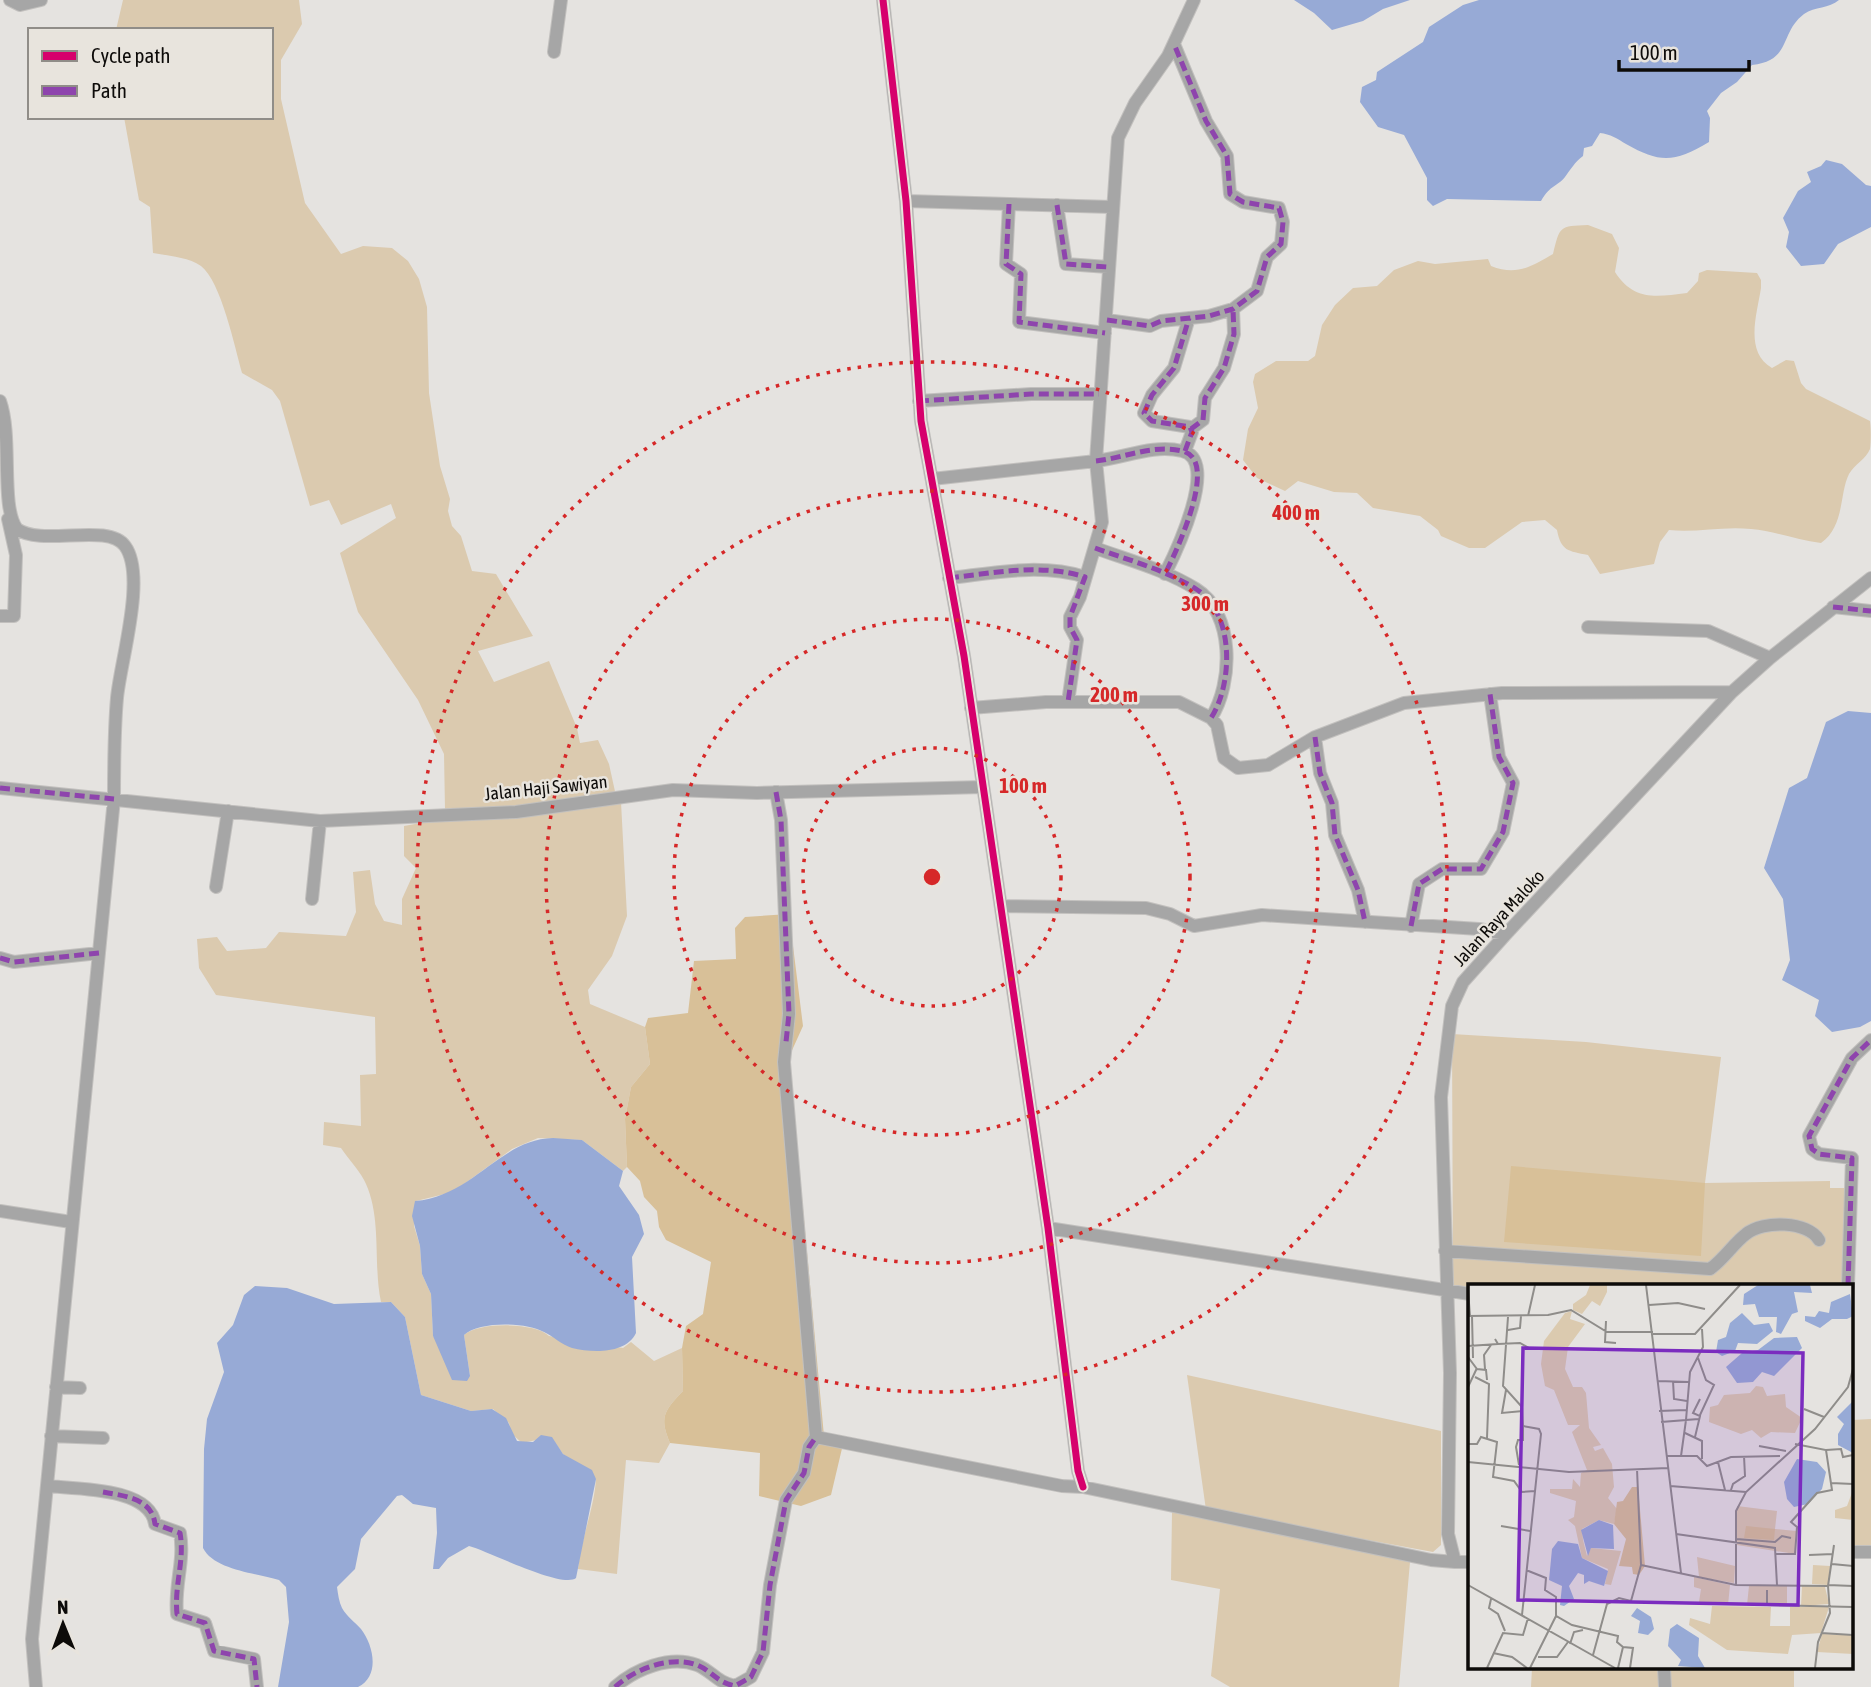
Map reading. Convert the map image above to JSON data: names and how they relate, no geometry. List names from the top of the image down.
{
  "streets": {
    "street": ["Jalan Haji Sawiyan", "Jalan Raya Maloko"]
  },
  "legend": ["Cycle path", "Path"],
  "scale_bar": "100 m",
  "north": "top",
  "rings": [
    "400 m",
    "300 m",
    "200 m",
    "100 m"
  ]
}
